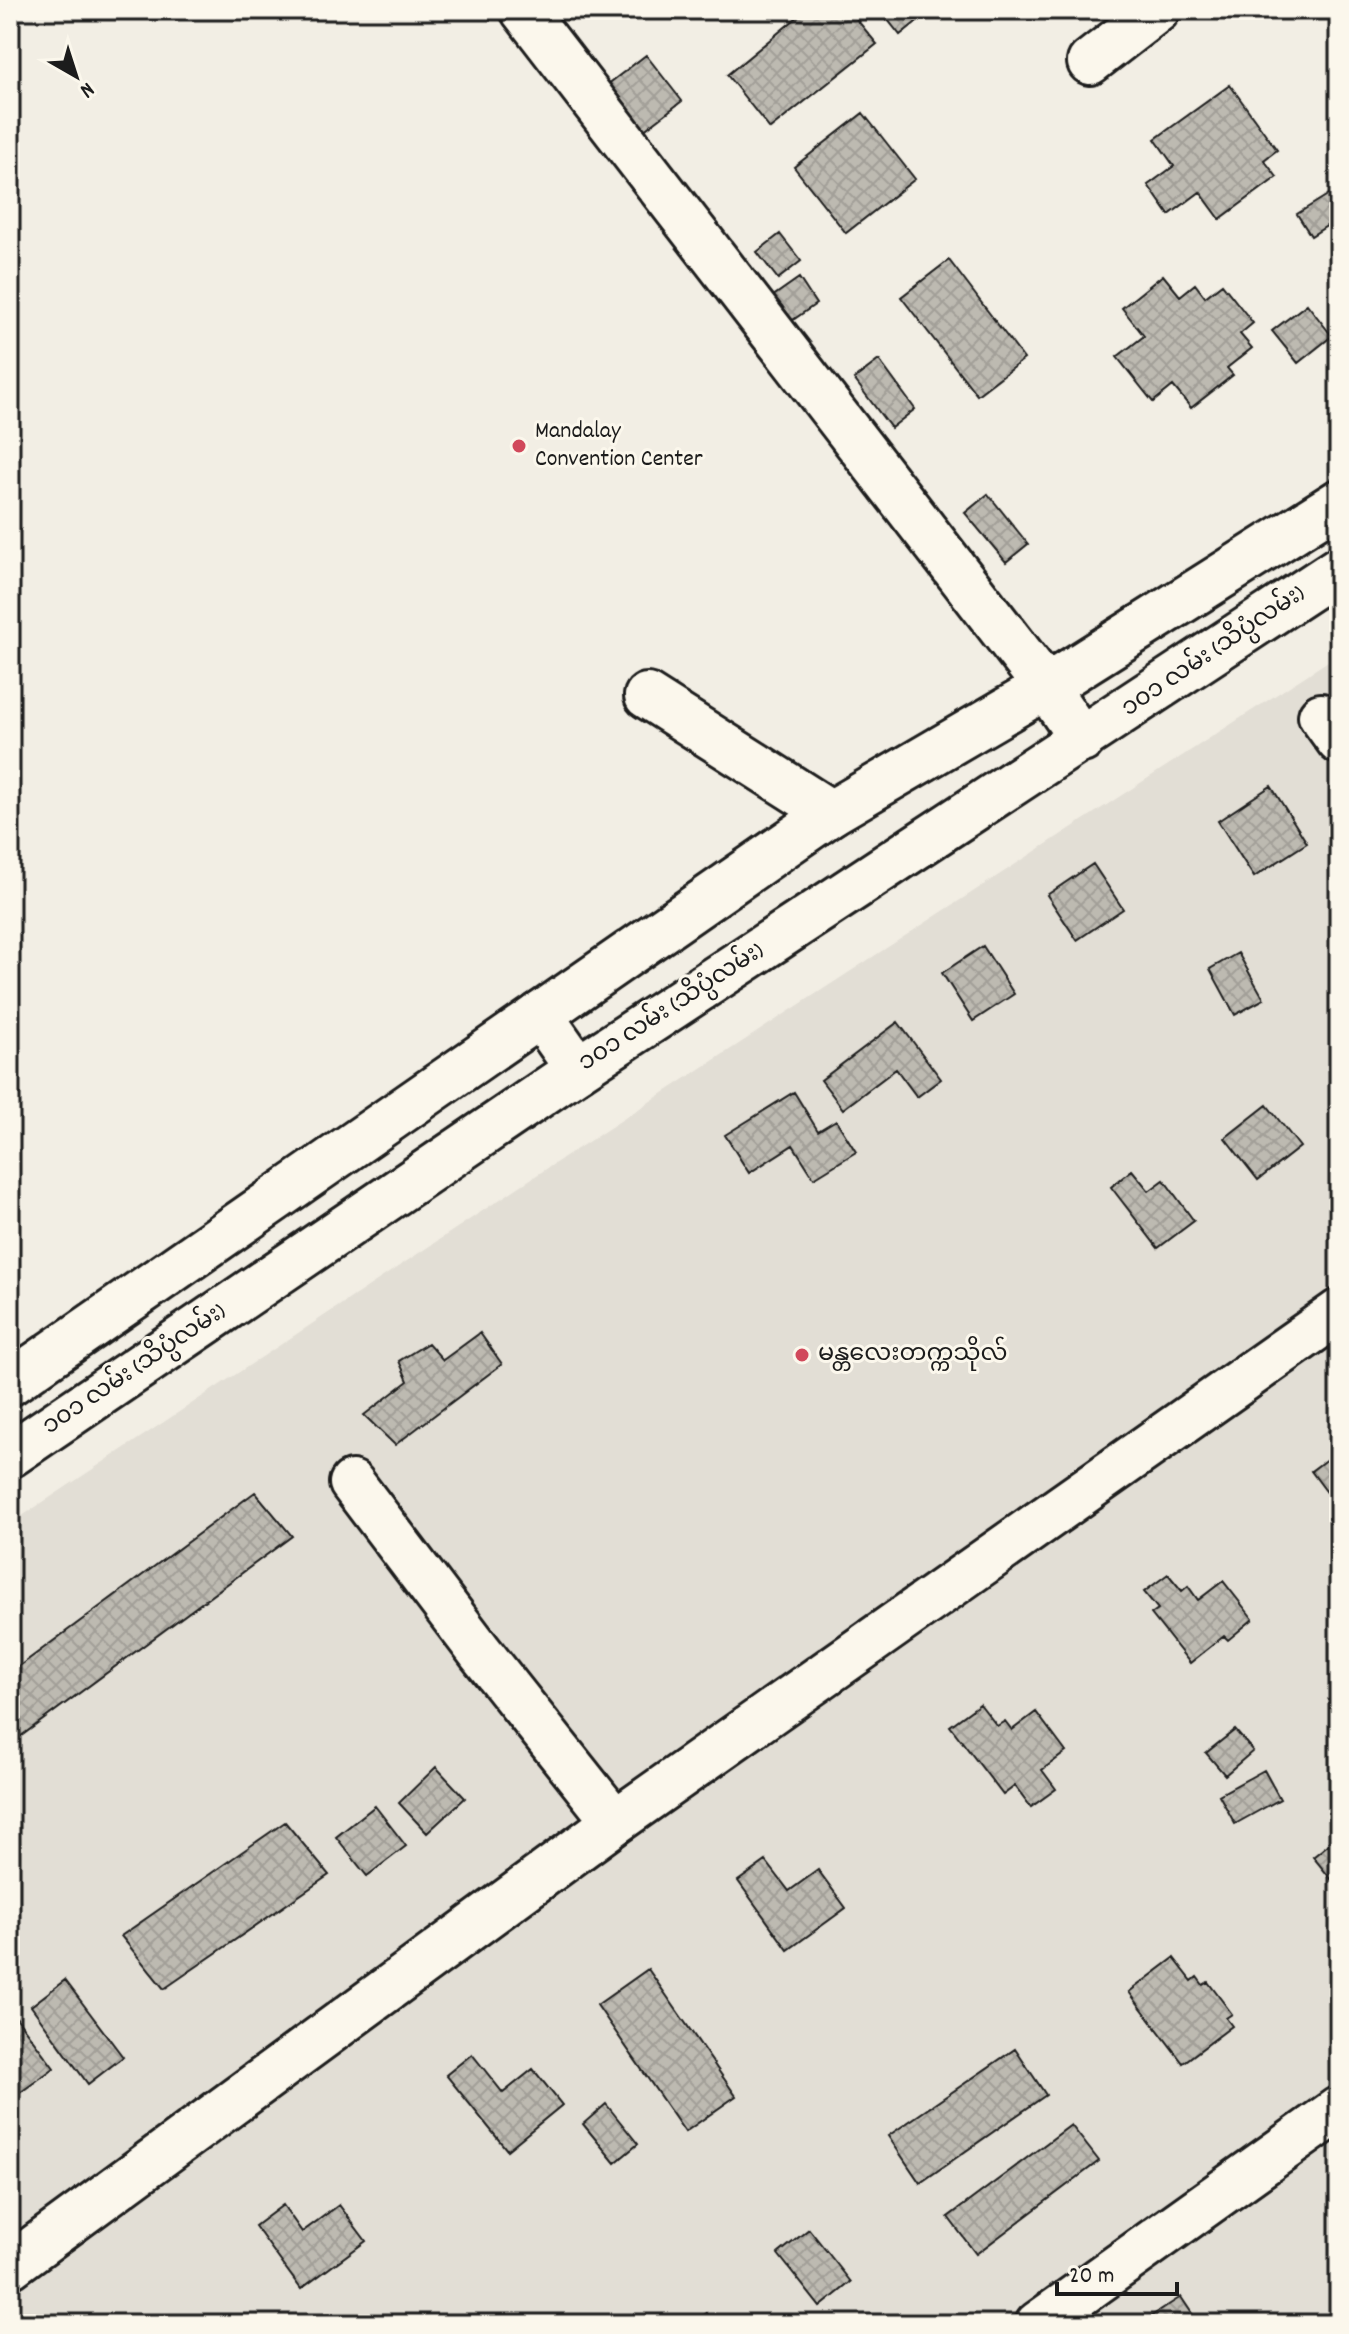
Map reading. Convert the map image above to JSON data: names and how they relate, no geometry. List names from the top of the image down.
{
  "streets": {
    "main road": ["၁၀၁ လမ်း (သိပ္ပံလမ်း)"]
  },
  "places": ["Mandalay Convention Center", "မန္တလေးတက္ကသိုလ်"],
  "scale_bar": "20 m",
  "north": "bottom right"
}
